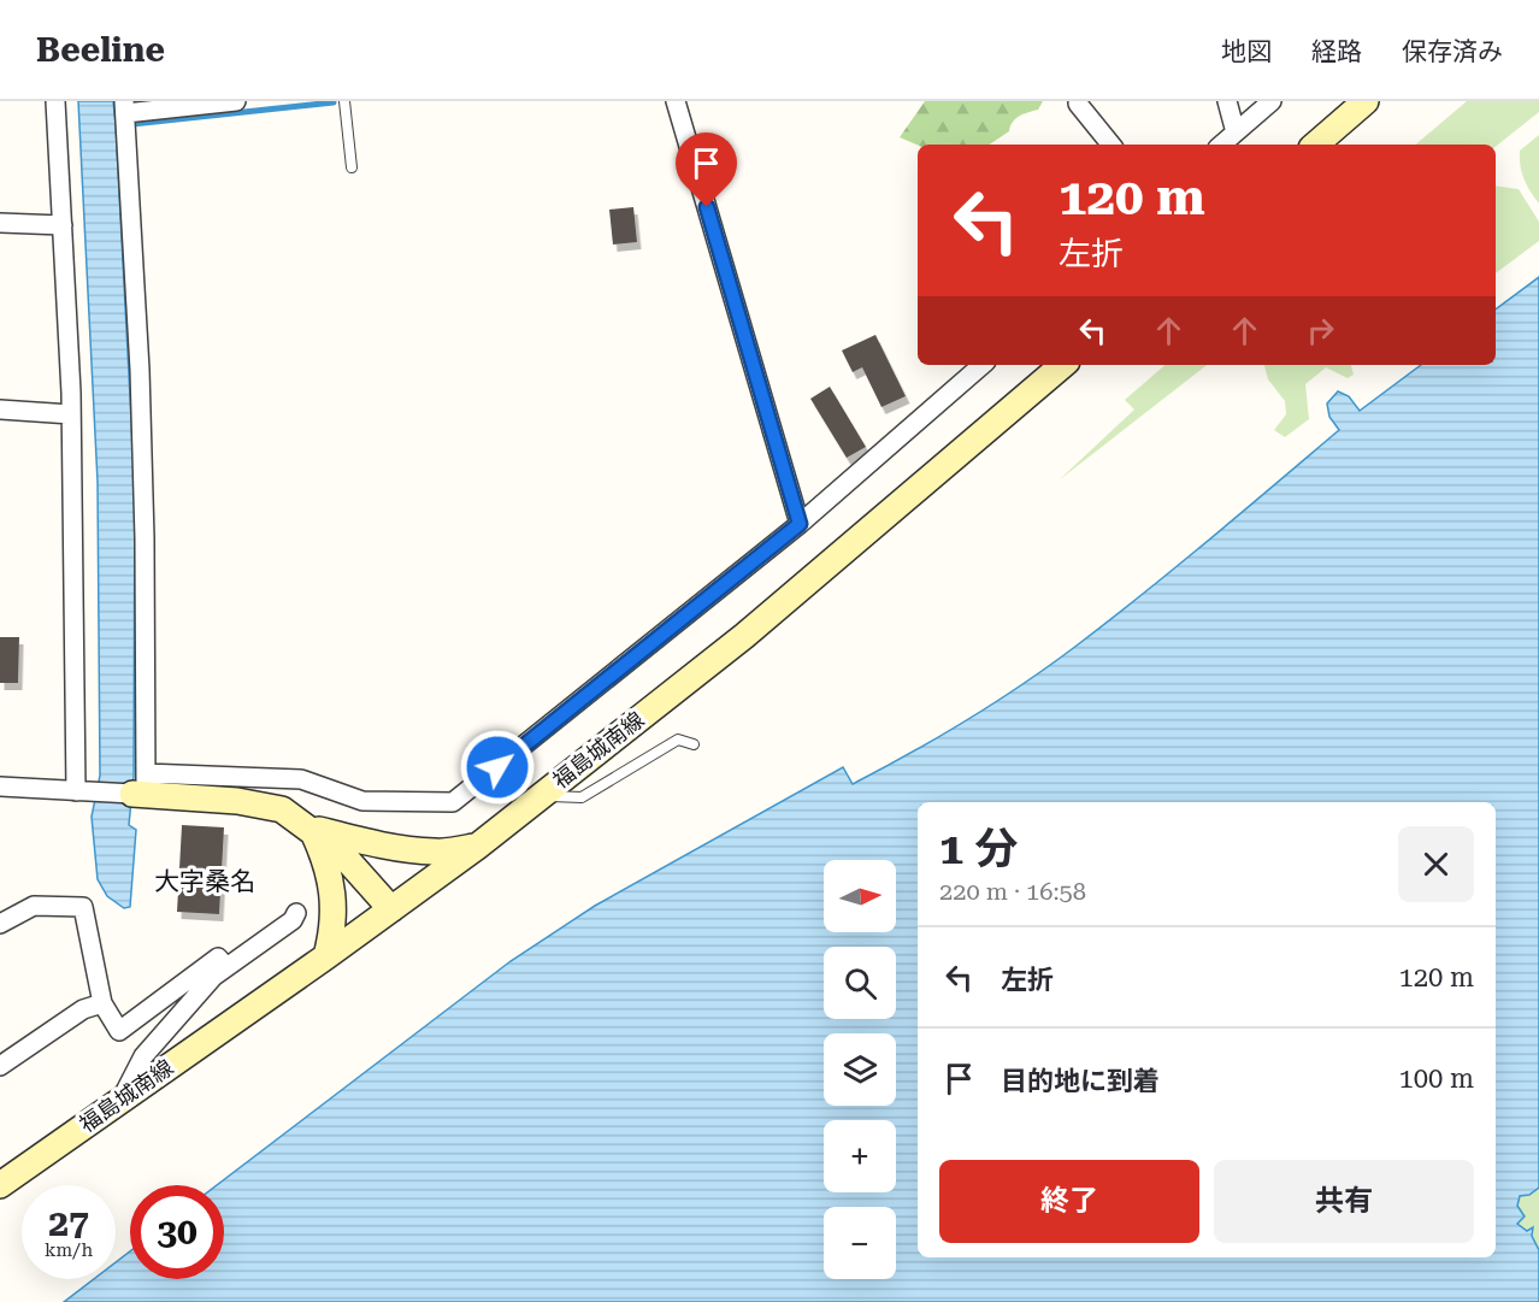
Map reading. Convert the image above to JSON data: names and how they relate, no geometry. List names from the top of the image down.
{
  "streets": {
    "main road": ["福島城南線"]
  },
  "districts": ["大字桑名"],
  "north": "right",
  "page": {
    "header": "Beeline",
    "nav": ["地図", "経路", "保存済み"],
    "turn": ["120 m", "左折"],
    "heading": ["1 分", "220 m · 16:58"],
    "map_buttons": ["+", "−"],
    "list": [
      {
        "name": "左折",
        "value": "120 m"
      },
      {
        "name": "目的地に到着",
        "value": "100 m"
      }
    ],
    "buttons": ["終了", "共有"],
    "speed": "27 km/h",
    "limit": "30"
  }
}
